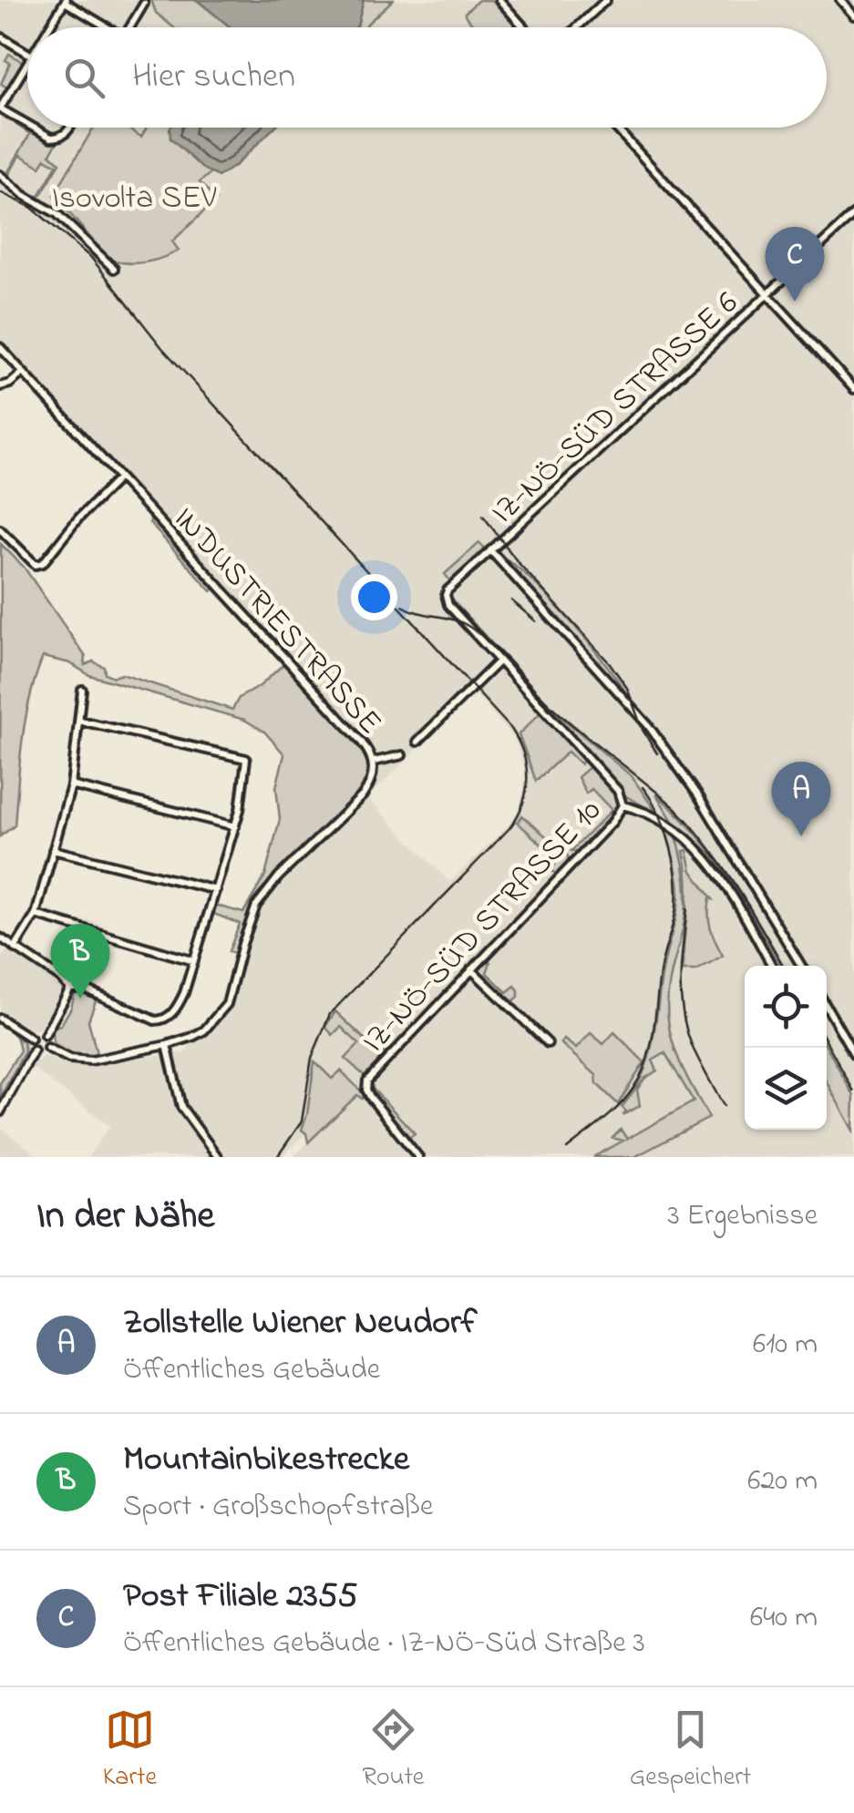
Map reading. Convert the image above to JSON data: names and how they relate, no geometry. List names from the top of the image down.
{
  "streets": {
    "street": ["IZ-NÖ-SÜD STRASSE 6", "INDUSTRIESTRASSE", "IZ-NÖ-SÜD STRASSE 10"]
  },
  "parks": ["Isovolta SEV"],
  "page": {
    "search": "Hier suchen",
    "pins": ["C", "A", "B"],
    "heading": ["In der Nähe", "3 Ergebnisse"],
    "list": [
      {
        "mark": "A",
        "name": "Zollstelle Wiener Neudorf",
        "note": "Öffentliches Gebäude",
        "value": "610 m"
      },
      {
        "mark": "B",
        "name": "Mountainbikestrecke",
        "note": "Sport · Großschopfstraße",
        "value": "620 m"
      },
      {
        "mark": "C",
        "name": "Post Filiale 2355",
        "note": "Öffentliches Gebäude · IZ-NÖ-Süd Straße 3",
        "value": "640 m"
      }
    ],
    "nav": ["Karte", "Route", "Gespeichert"]
  }
}
